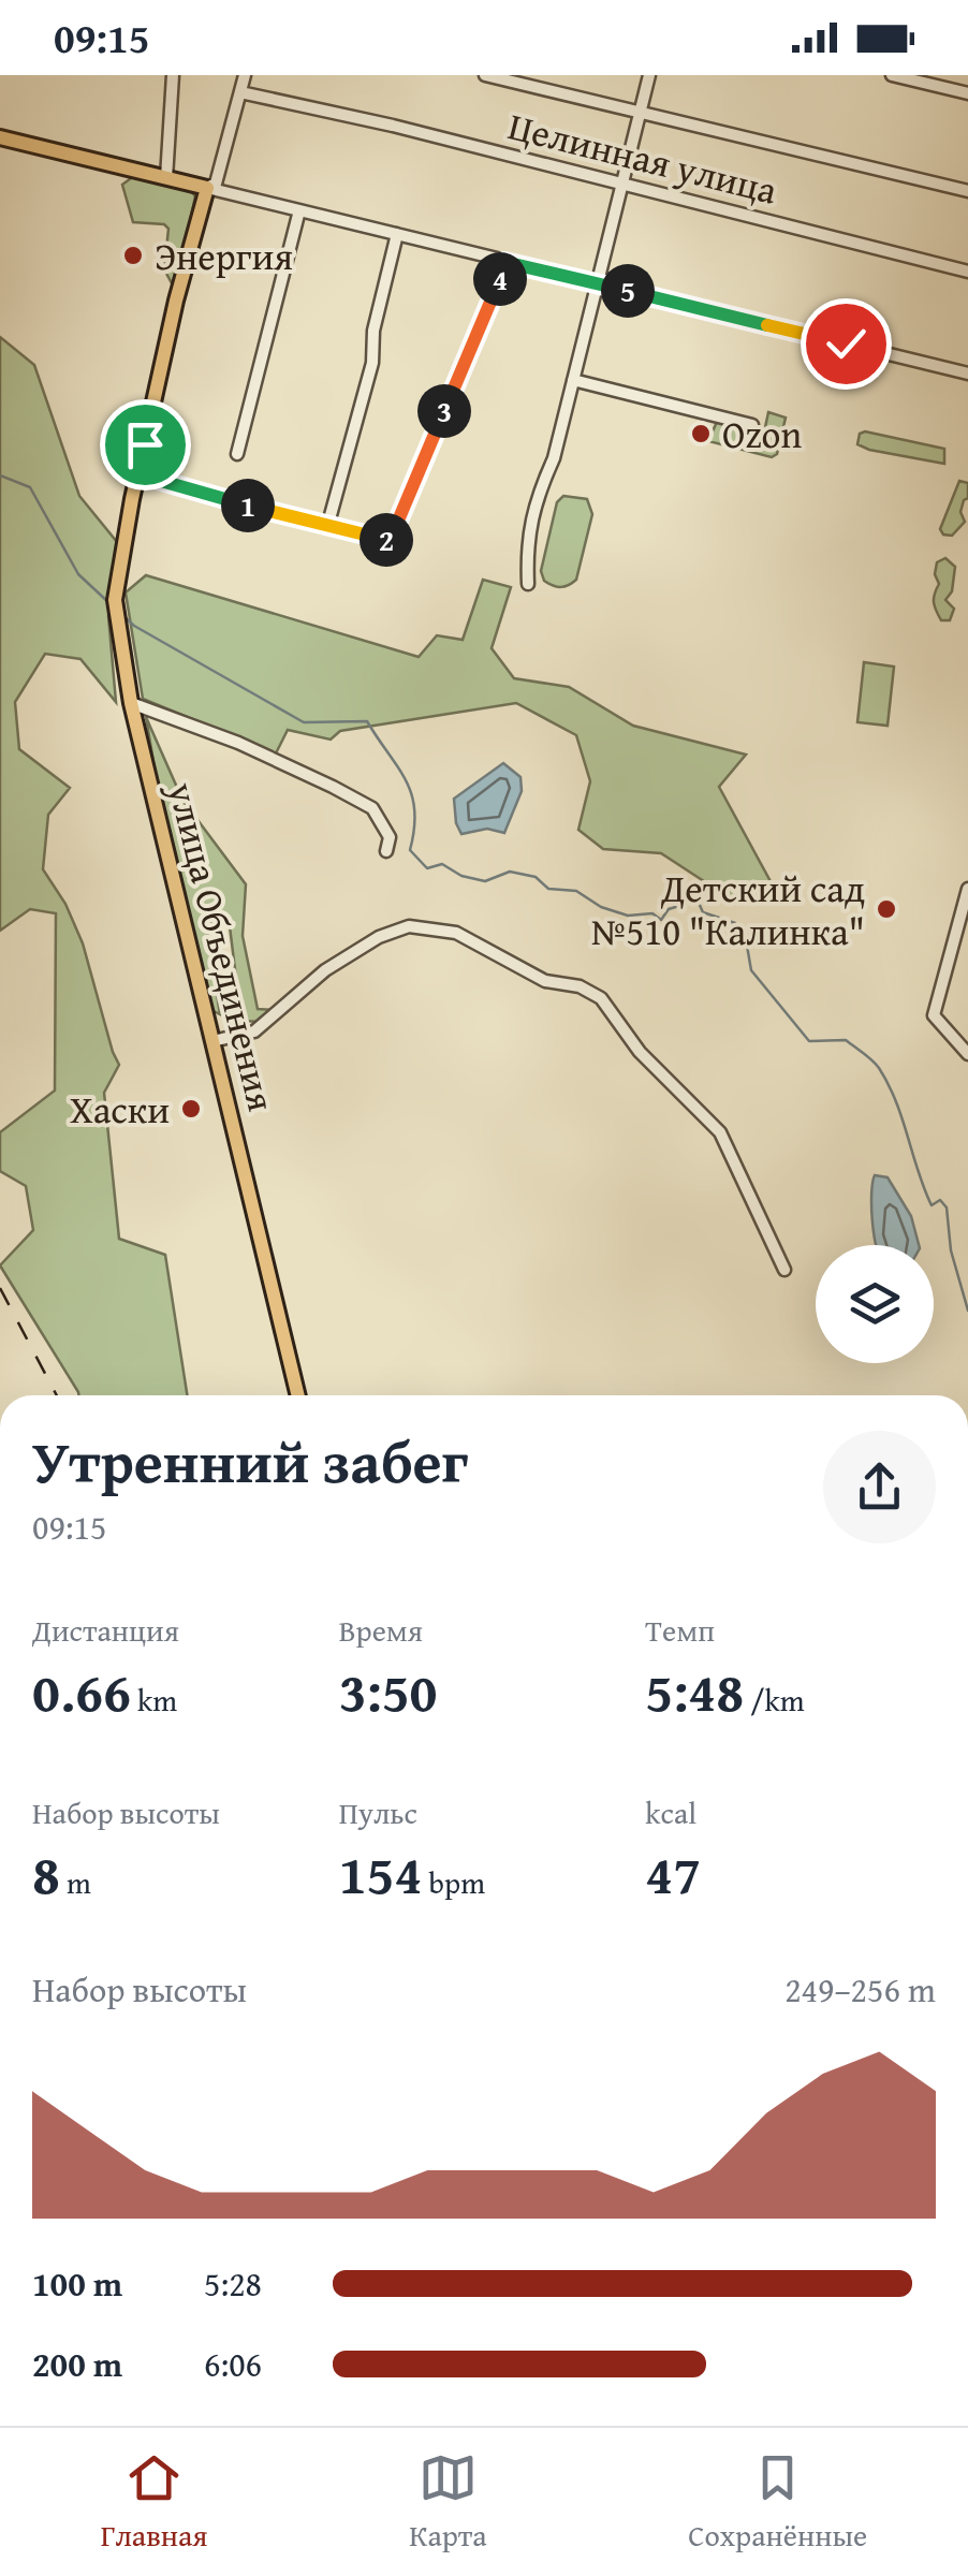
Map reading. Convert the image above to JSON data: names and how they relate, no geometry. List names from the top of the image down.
{
  "streets": {
    "main road": ["улица Объединения"],
    "street": ["Целинная улица"]
  },
  "places": [
    "Энергия",
    "Ozon",
    "Детский сад №510 \"Калинка\"",
    "Хаски"
  ],
  "page": {
    "status": "09:15",
    "pins": [
      "4",
      "5",
      "3",
      "1",
      "2"
    ],
    "heading": ["Утренний забег", "09:15"],
    "stats": [
      ["Дистанция", "0.66 km"],
      ["Время", "3:50"],
      ["Темп", "5:48 /km"],
      ["Набор высоты", "8 m"],
      ["Пульс", "154 bpm"],
      ["kcal", "47"]
    ],
    "chart": ["Набор высоты", "249–256 m"],
    "list": [
      {
        "name": "100 m",
        "note": "5:28"
      },
      {
        "name": "200 m",
        "note": "6:06"
      }
    ],
    "tabs": ["Главная", "Карта", "Сохранённые"]
  }
}
